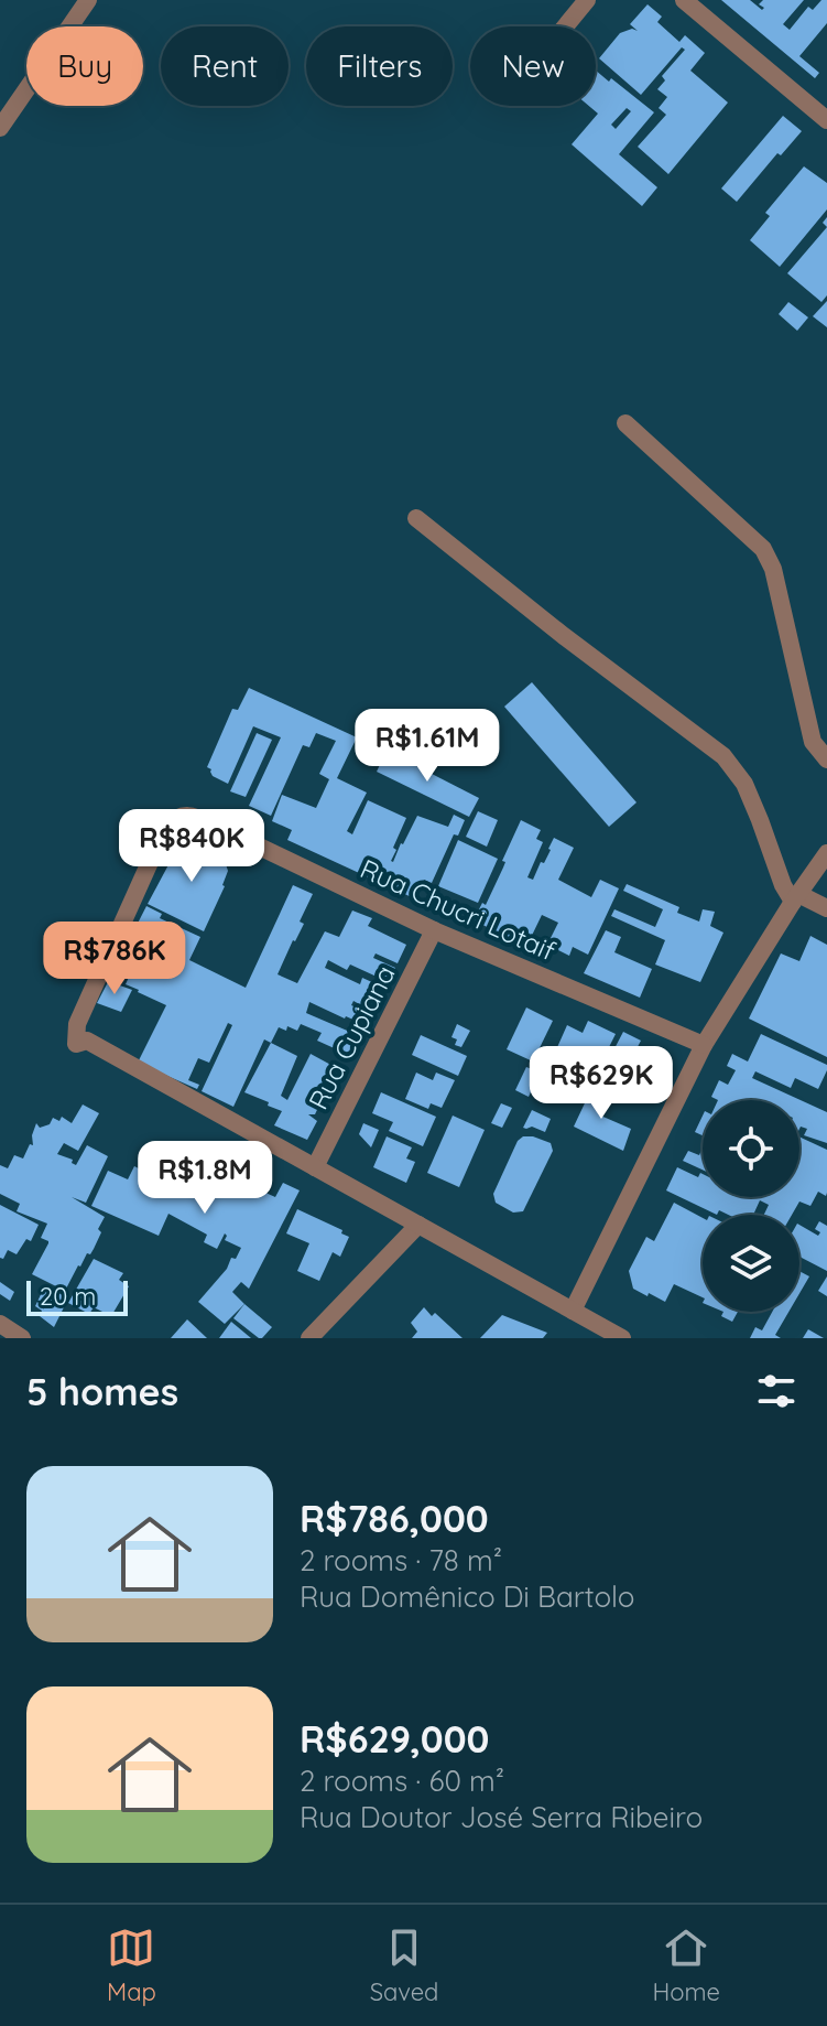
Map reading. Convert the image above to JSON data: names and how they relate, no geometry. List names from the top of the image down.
{
  "streets": {
    "street": ["Rua Chucri Lotaif", "Rua Cupiana"]
  },
  "crossings": [
    ["Rua Chucri Lotaif", "Rua Cupiana"]
  ],
  "scale_bar": "20 m",
  "page": {
    "chip": [
      "Buy",
      "Rent",
      "Filters",
      "New"
    ],
    "price": [
      "R$1.61M",
      "R$840K",
      "R$786K",
      "R$629K",
      "R$1.8M"
    ],
    "scale": "20 m",
    "heading": "5 homes",
    "list": [
      {
        "name": "R$786,000",
        "note": "2 rooms · 78 m² · Rua Domênico Di Bartolo"
      },
      {
        "name": "R$629,000",
        "note": "2 rooms · 60 m² · Rua Doutor José Serra Ribeiro"
      }
    ],
    "tabs": ["Map", "Saved", "Home"]
  }
}
